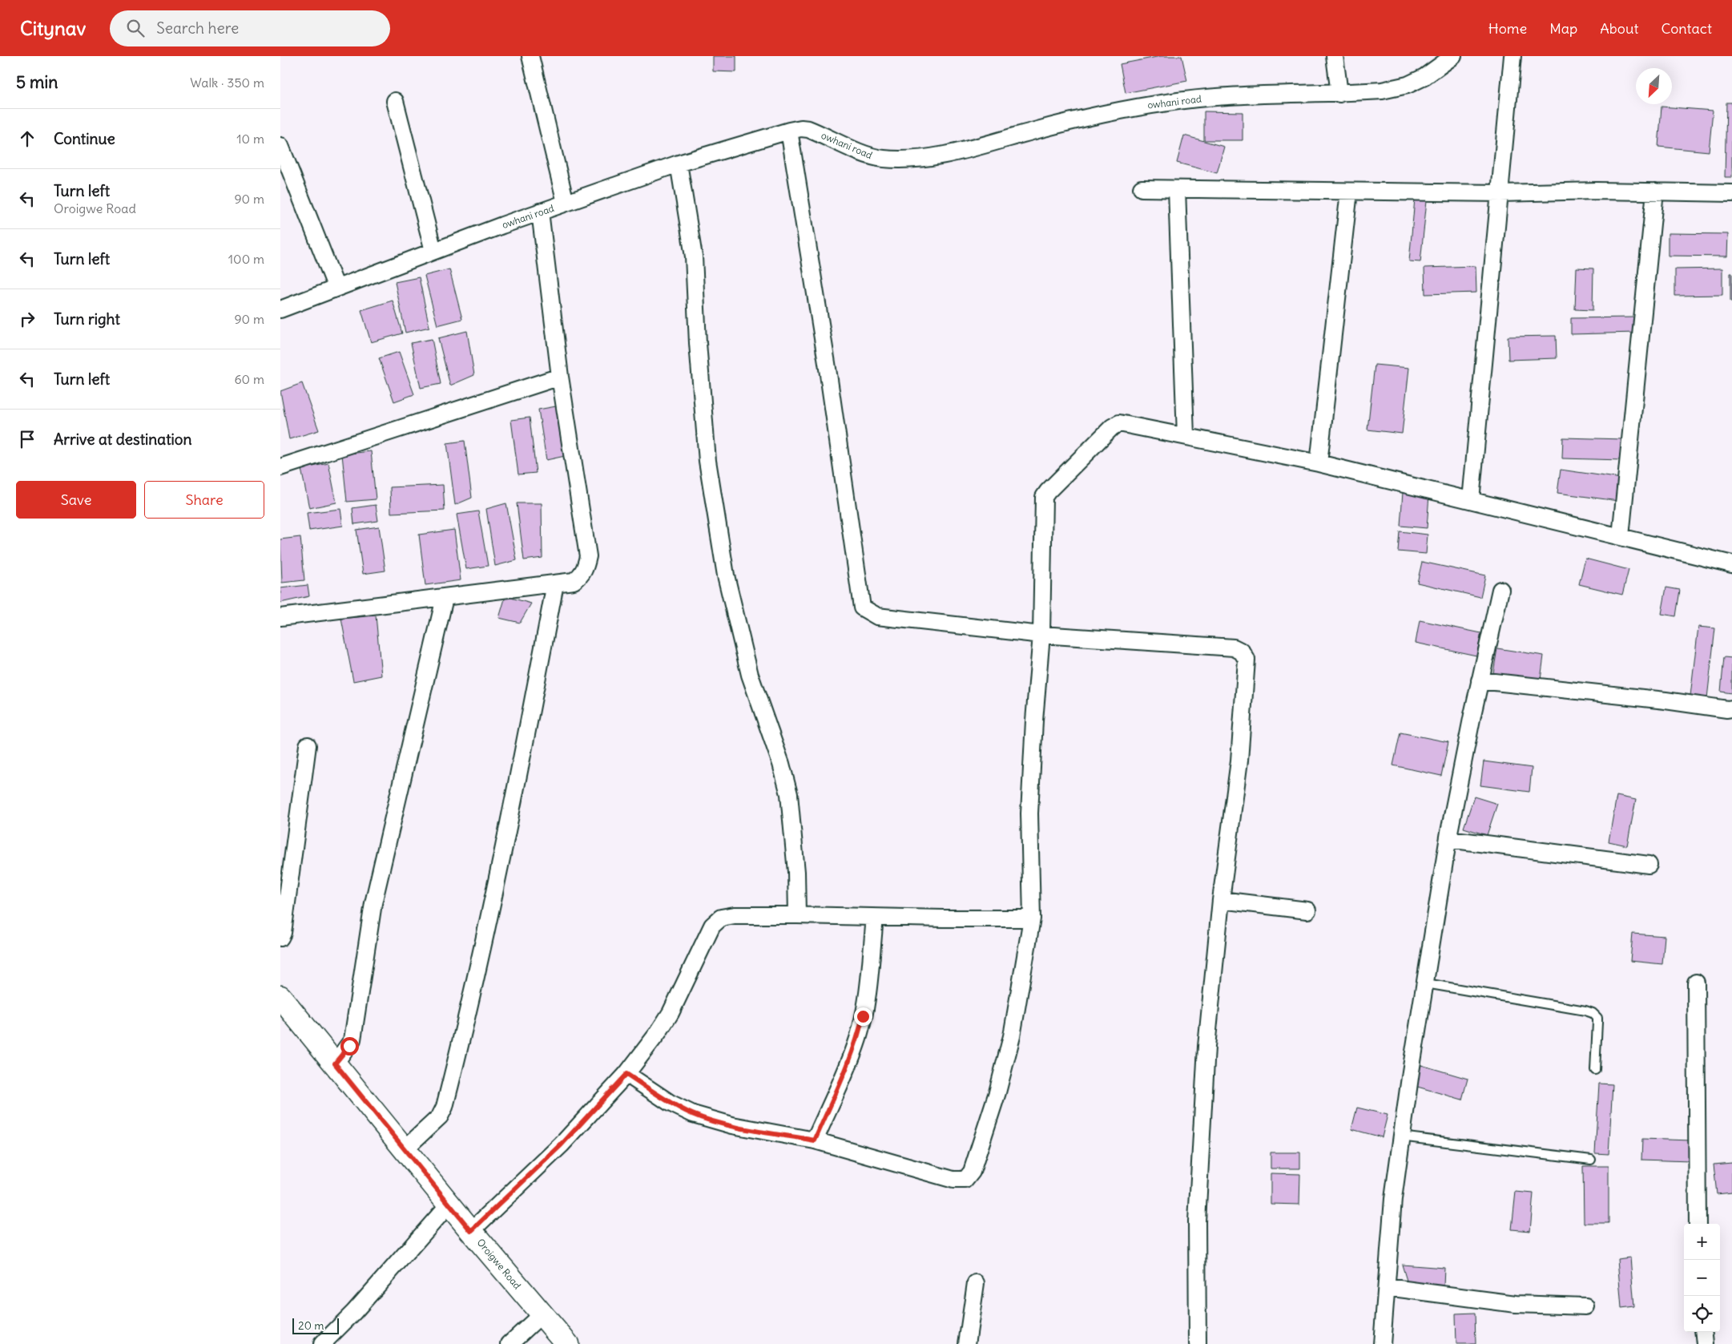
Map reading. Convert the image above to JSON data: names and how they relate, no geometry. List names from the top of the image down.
{
  "streets": {
    "street": ["owhani road", "Oroigwe Road"]
  },
  "scale_bar": "20 m",
  "north": "bottom left",
  "page": {
    "header": "Citynav",
    "search": "Search here",
    "nav": [
      "Home",
      "Map",
      "About",
      "Contact"
    ],
    "heading": ["5 min", "Walk · 350 m"],
    "list": [
      ["Continue", "10 m"],
      ["Turn left", "Oroigwe Road", "90 m"],
      ["Turn left", "100 m"],
      ["Turn right", "90 m"],
      ["Turn left", "60 m"],
      "Arrive at destination"
    ],
    "buttons": ["Save", "Share"],
    "map_buttons": ["+", "−"],
    "scale": "20 m"
  }
}
